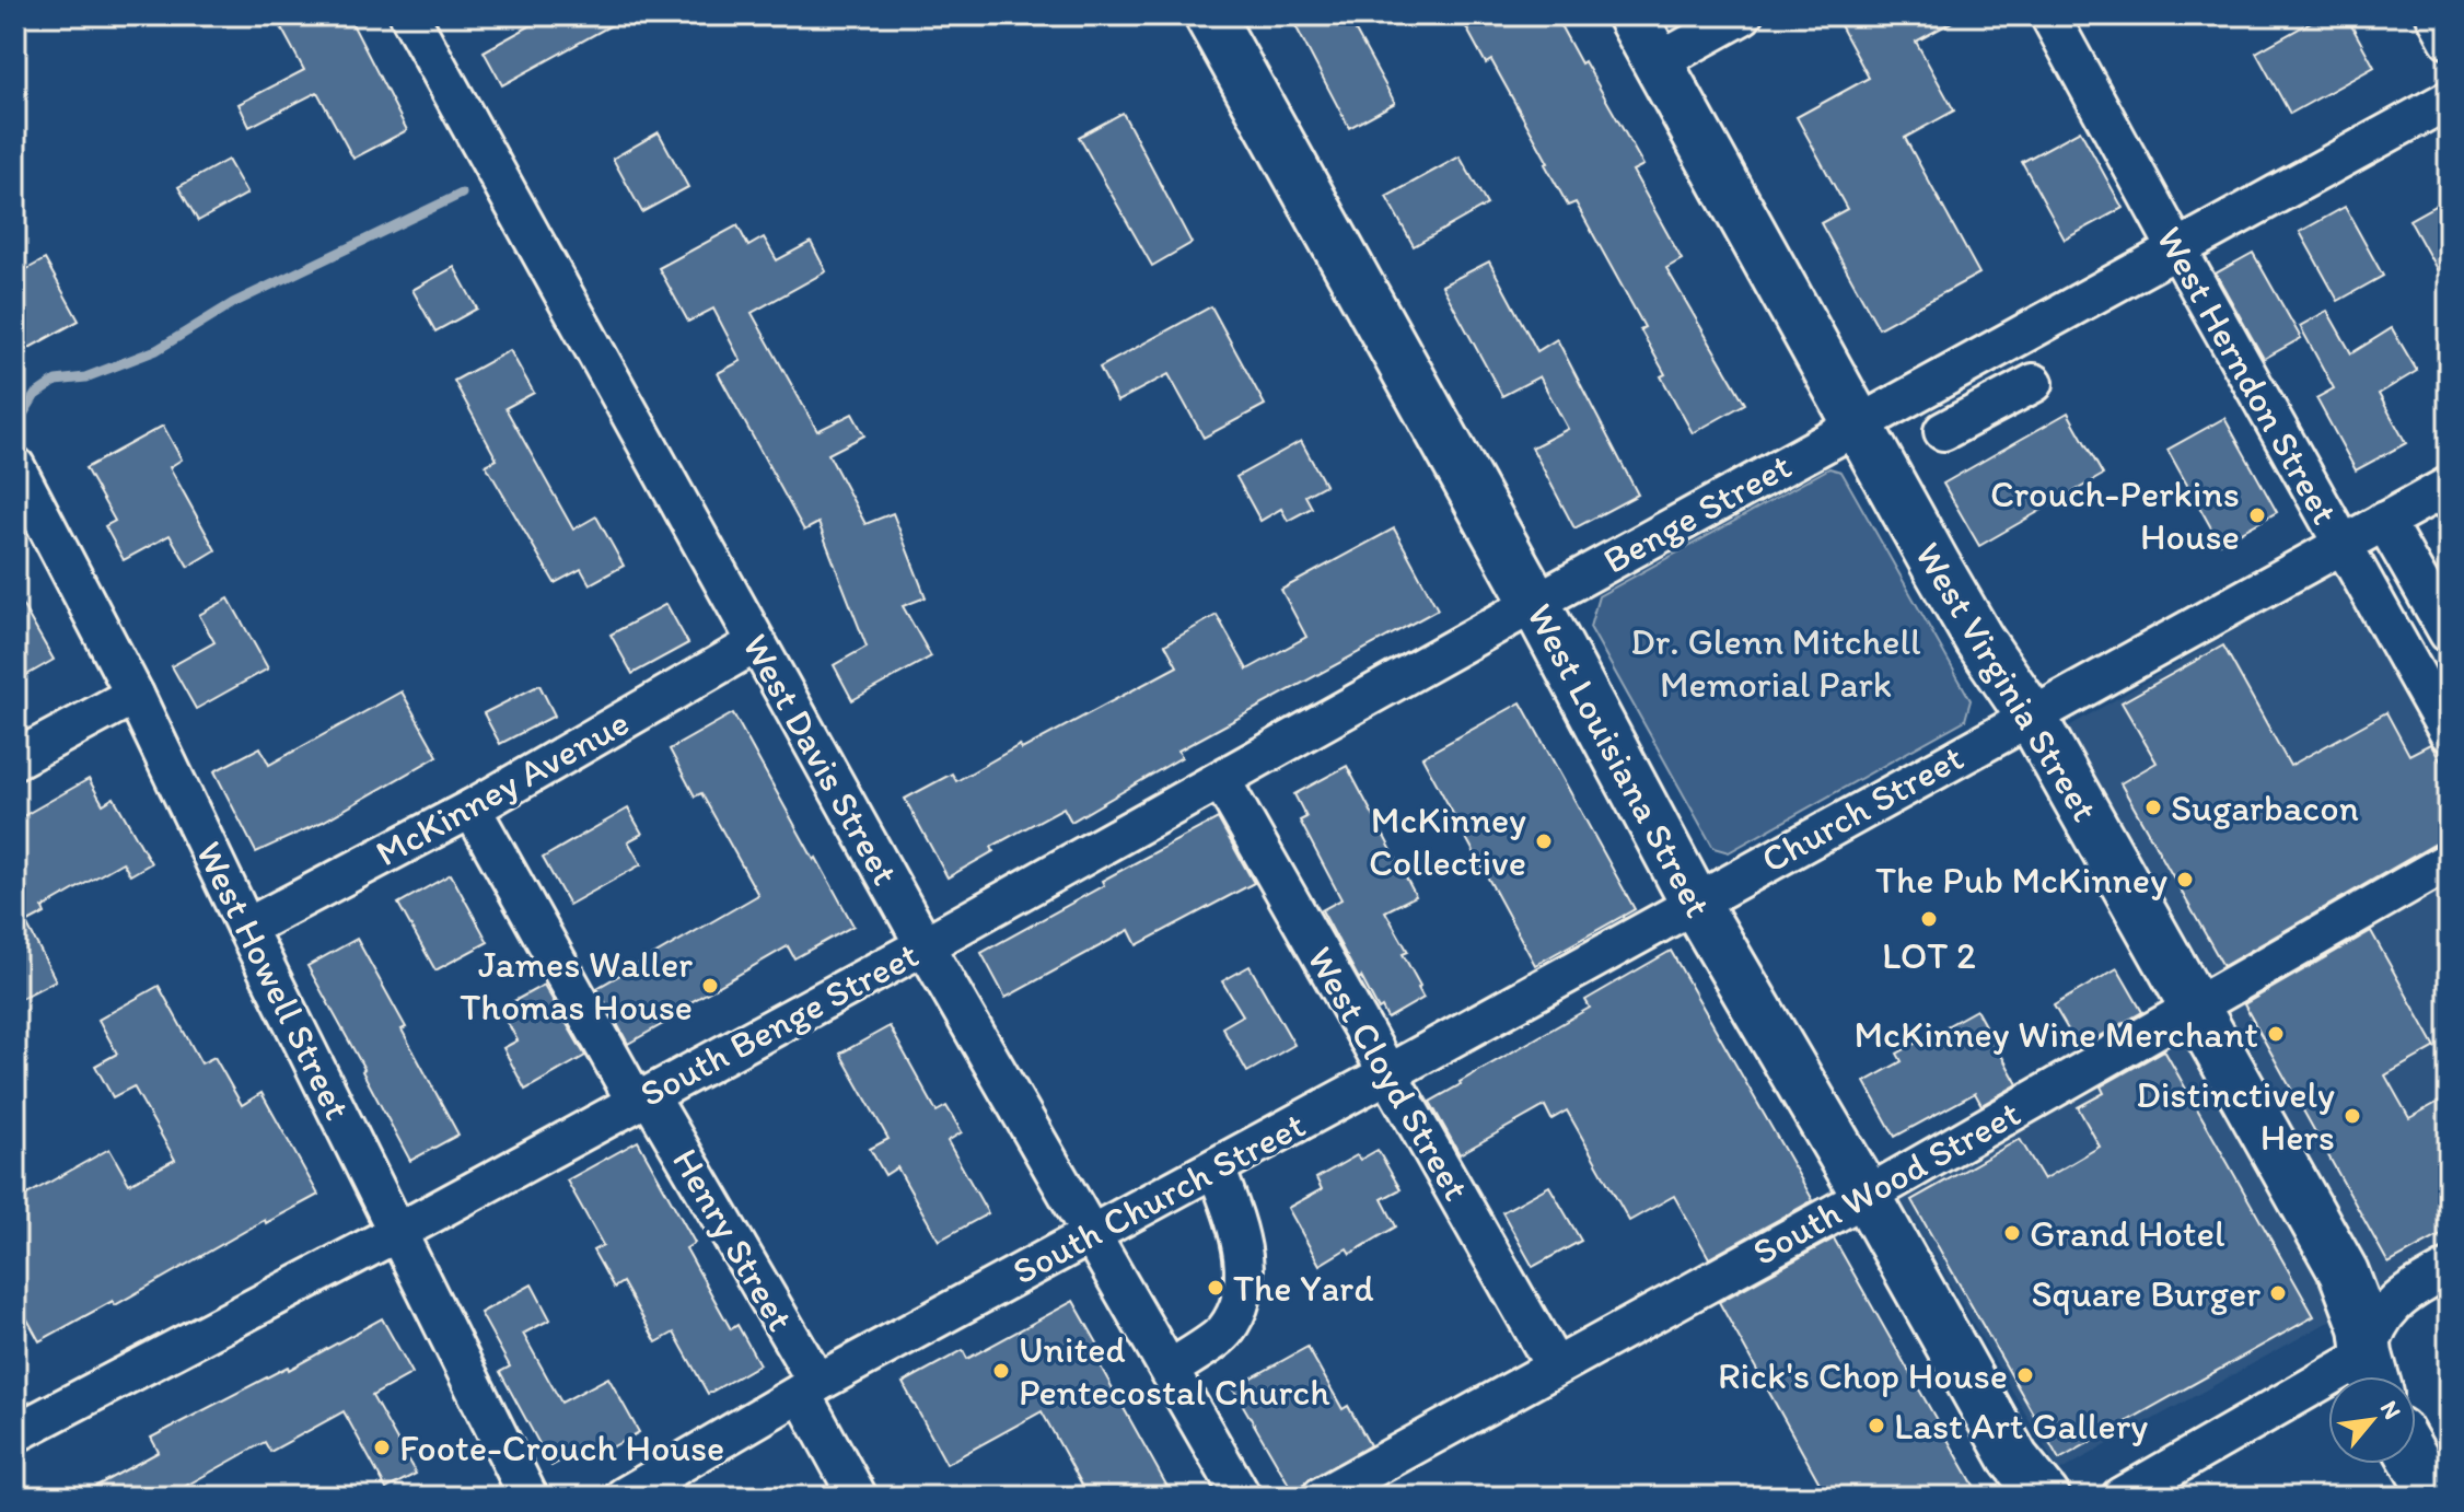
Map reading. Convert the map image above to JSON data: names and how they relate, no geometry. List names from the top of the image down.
{
  "streets": {
    "main road": ["West Virginia Street", "West Louisiana Street"],
    "street": [
      "West Herndon Street",
      "Benge Street",
      "West Davis Street",
      "McKinney Avenue",
      "Church Street",
      "West Howell Street",
      "South Benge Street",
      "West Cloyd Street",
      "South Wood Street",
      "South Church Street",
      "Henry Street"
    ]
  },
  "crossings": [
    ["West Herndon Street", "Benge Street"],
    ["West Herndon Street", "Church Street"],
    ["Benge Street", "West Virginia Street"],
    ["Benge Street", "West Louisiana Street"],
    ["Benge Street", "South Benge Street"],
    ["West Virginia Street", "Church Street"],
    ["West Virginia Street", "South Wood Street"],
    ["West Davis Street", "McKinney Avenue"],
    ["West Davis Street", "South Benge Street"],
    ["West Davis Street", "South Church Street"],
    ["West Louisiana Street", "Church Street"],
    ["West Louisiana Street", "South Benge Street"],
    ["West Louisiana Street", "South Wood Street"],
    ["West Louisiana Street", "South Church Street"],
    ["McKinney Avenue", "West Howell Street"],
    ["McKinney Avenue", "Henry Street"],
    ["Church Street", "South Church Street"],
    ["West Howell Street", "South Benge Street"],
    ["South Benge Street", "West Cloyd Street"],
    ["South Benge Street", "Henry Street"],
    ["West Cloyd Street", "South Wood Street"],
    ["West Cloyd Street", "South Church Street"],
    ["South Church Street", "Henry Street"]
  ],
  "parks": ["Dr. Glenn Mitchell Memorial Park"],
  "places": [
    "Crouch-Perkins House",
    "Sugarbacon",
    "McKinney Collective",
    "The Pub McKinney",
    "LOT 2",
    "James Waller Thomas House",
    "McKinney Wine Merchant",
    "Distinctively Hers",
    "Grand Hotel",
    "The Yard",
    "Square Burger",
    "United Pentecostal Church",
    "Rick's Chop House",
    "Last Art Gallery",
    "Foote-Crouch House"
  ],
  "north": "top right"
}
